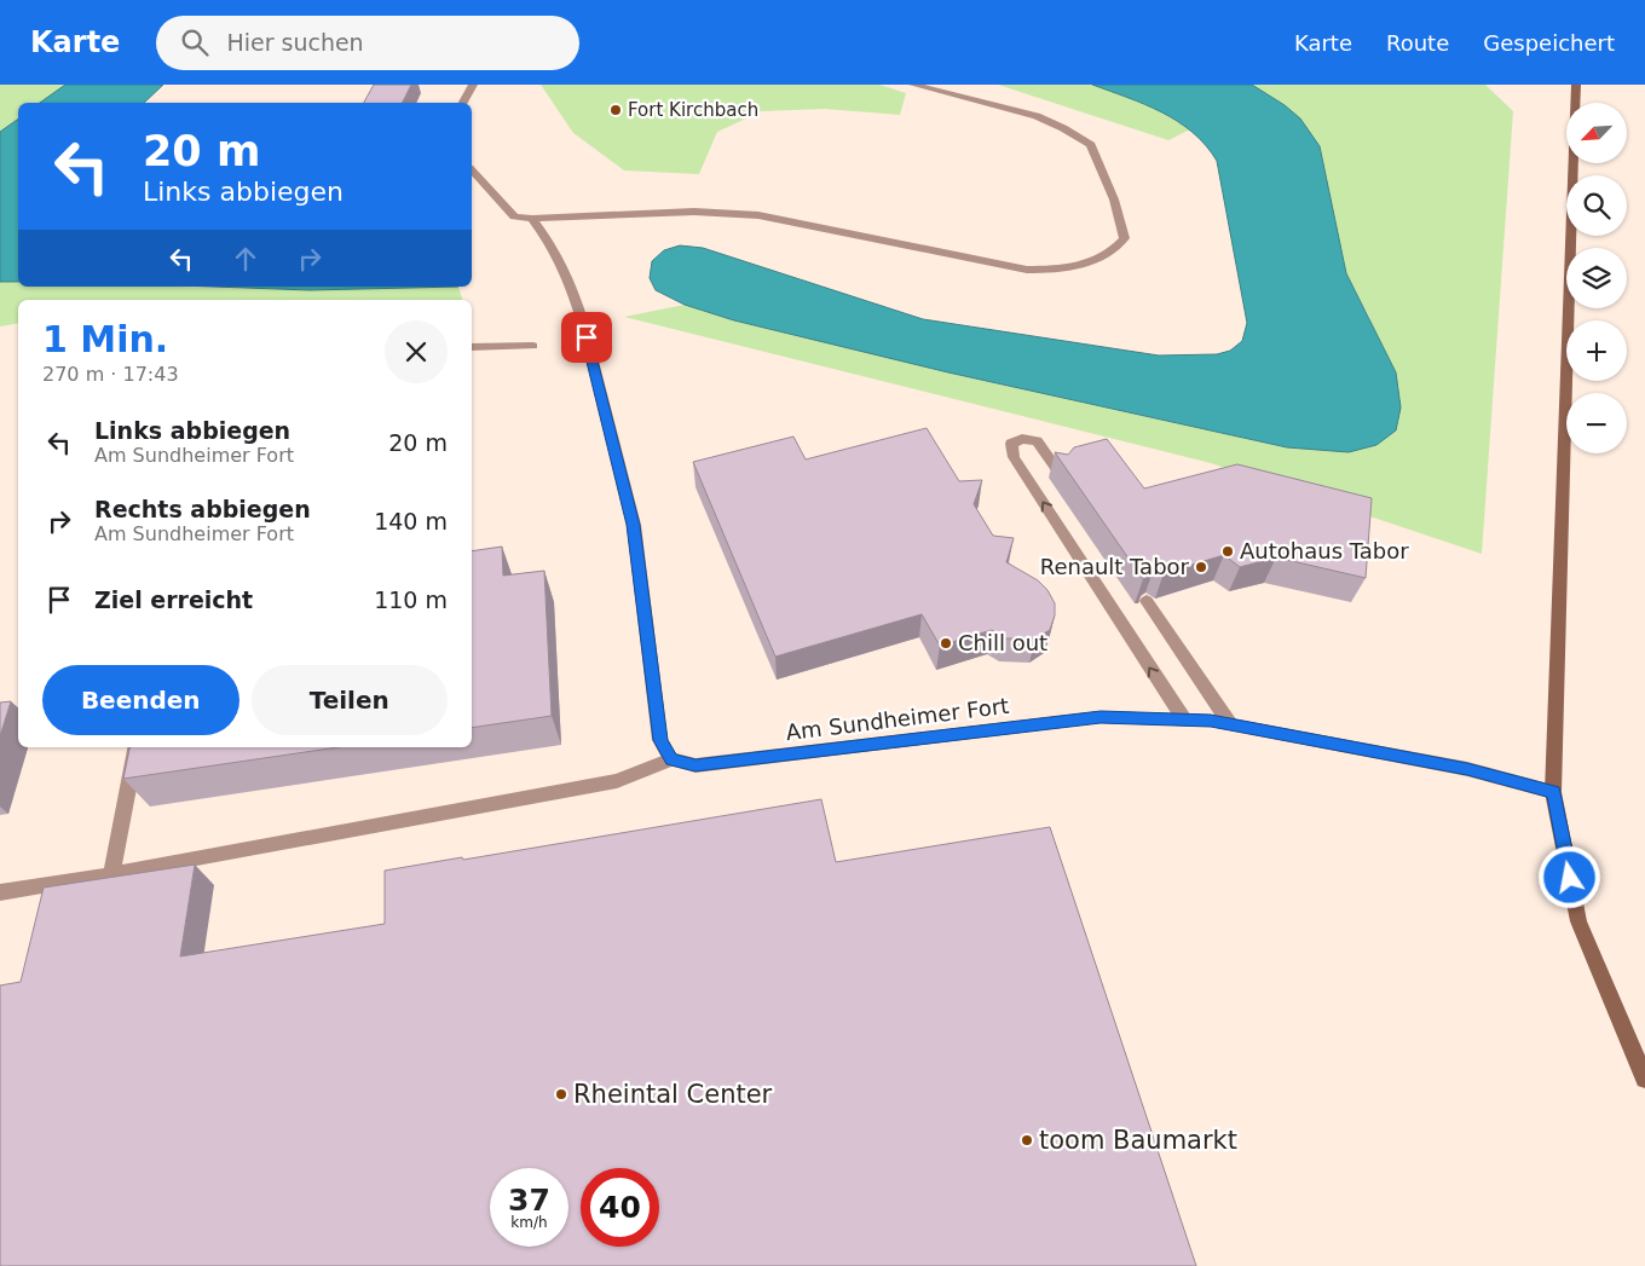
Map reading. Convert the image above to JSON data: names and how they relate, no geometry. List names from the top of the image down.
{
  "streets": {
    "street": ["Am Sundheimer Fort"]
  },
  "places": [
    "Fort Kirchbach",
    "Autohaus Tabor",
    "Renault Tabor",
    "Chill out",
    "Rheintal Center",
    "toom Baumarkt"
  ],
  "north": "bottom left",
  "page": {
    "header": "Karte",
    "search": "Hier suchen",
    "nav": ["Karte", "Route", "Gespeichert"],
    "map_buttons": ["+", "−"],
    "turn": ["20 m", "Links abbiegen"],
    "heading": ["1 Min.", "270 m · 17:43"],
    "list": [
      {
        "name": "Links abbiegen",
        "note": "Am Sundheimer Fort",
        "value": "20 m"
      },
      {
        "name": "Rechts abbiegen",
        "note": "Am Sundheimer Fort",
        "value": "140 m"
      },
      {
        "name": "Ziel erreicht",
        "value": "110 m"
      }
    ],
    "buttons": ["Beenden", "Teilen"],
    "speed": "37 km/h",
    "limit": "40"
  }
}
